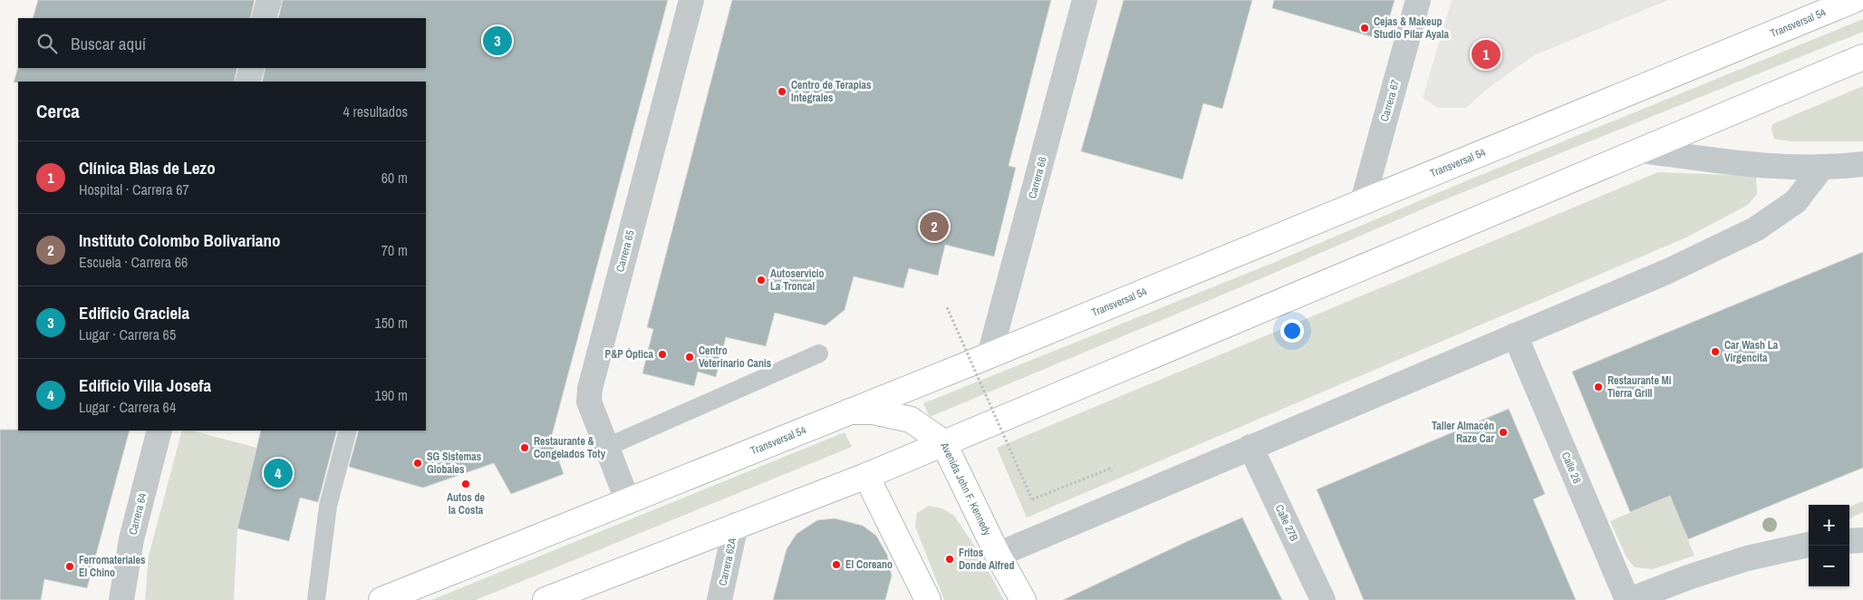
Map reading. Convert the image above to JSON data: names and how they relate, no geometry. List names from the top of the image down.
{
  "streets": {
    "main road": ["Transversal 54", "Avenida John F. Kennedy"],
    "street": [
      "Carrera 67",
      "Carrera 66",
      "Carrera 65",
      "Calle 28",
      "Carrera 64",
      "Calle 27B",
      "Carrera 62A"
    ]
  },
  "crossings": [
    ["Transversal 54", "Carrera 67"],
    ["Transversal 54", "Carrera 66"],
    ["Transversal 54", "Carrera 65"],
    ["Transversal 54", "Avenida John F. Kennedy"]
  ],
  "places": [
    "Cejas & Makeup Studio Pilar Ayala",
    "Centro de Terapias Integrales",
    "Autoservicio La Troncal",
    "Car Wash La Virgencita",
    "P&P Óptica",
    "Centro Veterinario Canis",
    "Restaurante Mi Tierra Grill",
    "Taller Almacén Raze Car",
    "Restaurante & Congelados Toty",
    "SG Sistemas Globales",
    "Autos de la Costa",
    "Fritos Donde Alfred",
    "El Coreano",
    "Ferromateriales El Chino"
  ],
  "page": {
    "search": "Buscar aquí",
    "pins": [
      "3",
      "1",
      "2",
      "4"
    ],
    "heading": ["Cerca", "4 resultados"],
    "list": [
      {
        "mark": "1",
        "name": "Clínica Blas de Lezo",
        "note": "Hospital · Carrera 67",
        "value": "60 m"
      },
      {
        "mark": "2",
        "name": "Instituto Colombo Bolivariano",
        "note": "Escuela · Carrera 66",
        "value": "70 m"
      },
      {
        "mark": "3",
        "name": "Edificio Graciela",
        "note": "Lugar · Carrera 65",
        "value": "150 m"
      },
      {
        "mark": "4",
        "name": "Edificio Villa Josefa",
        "note": "Lugar · Carrera 64",
        "value": "190 m"
      }
    ],
    "map_buttons": ["+", "−"]
  }
}
